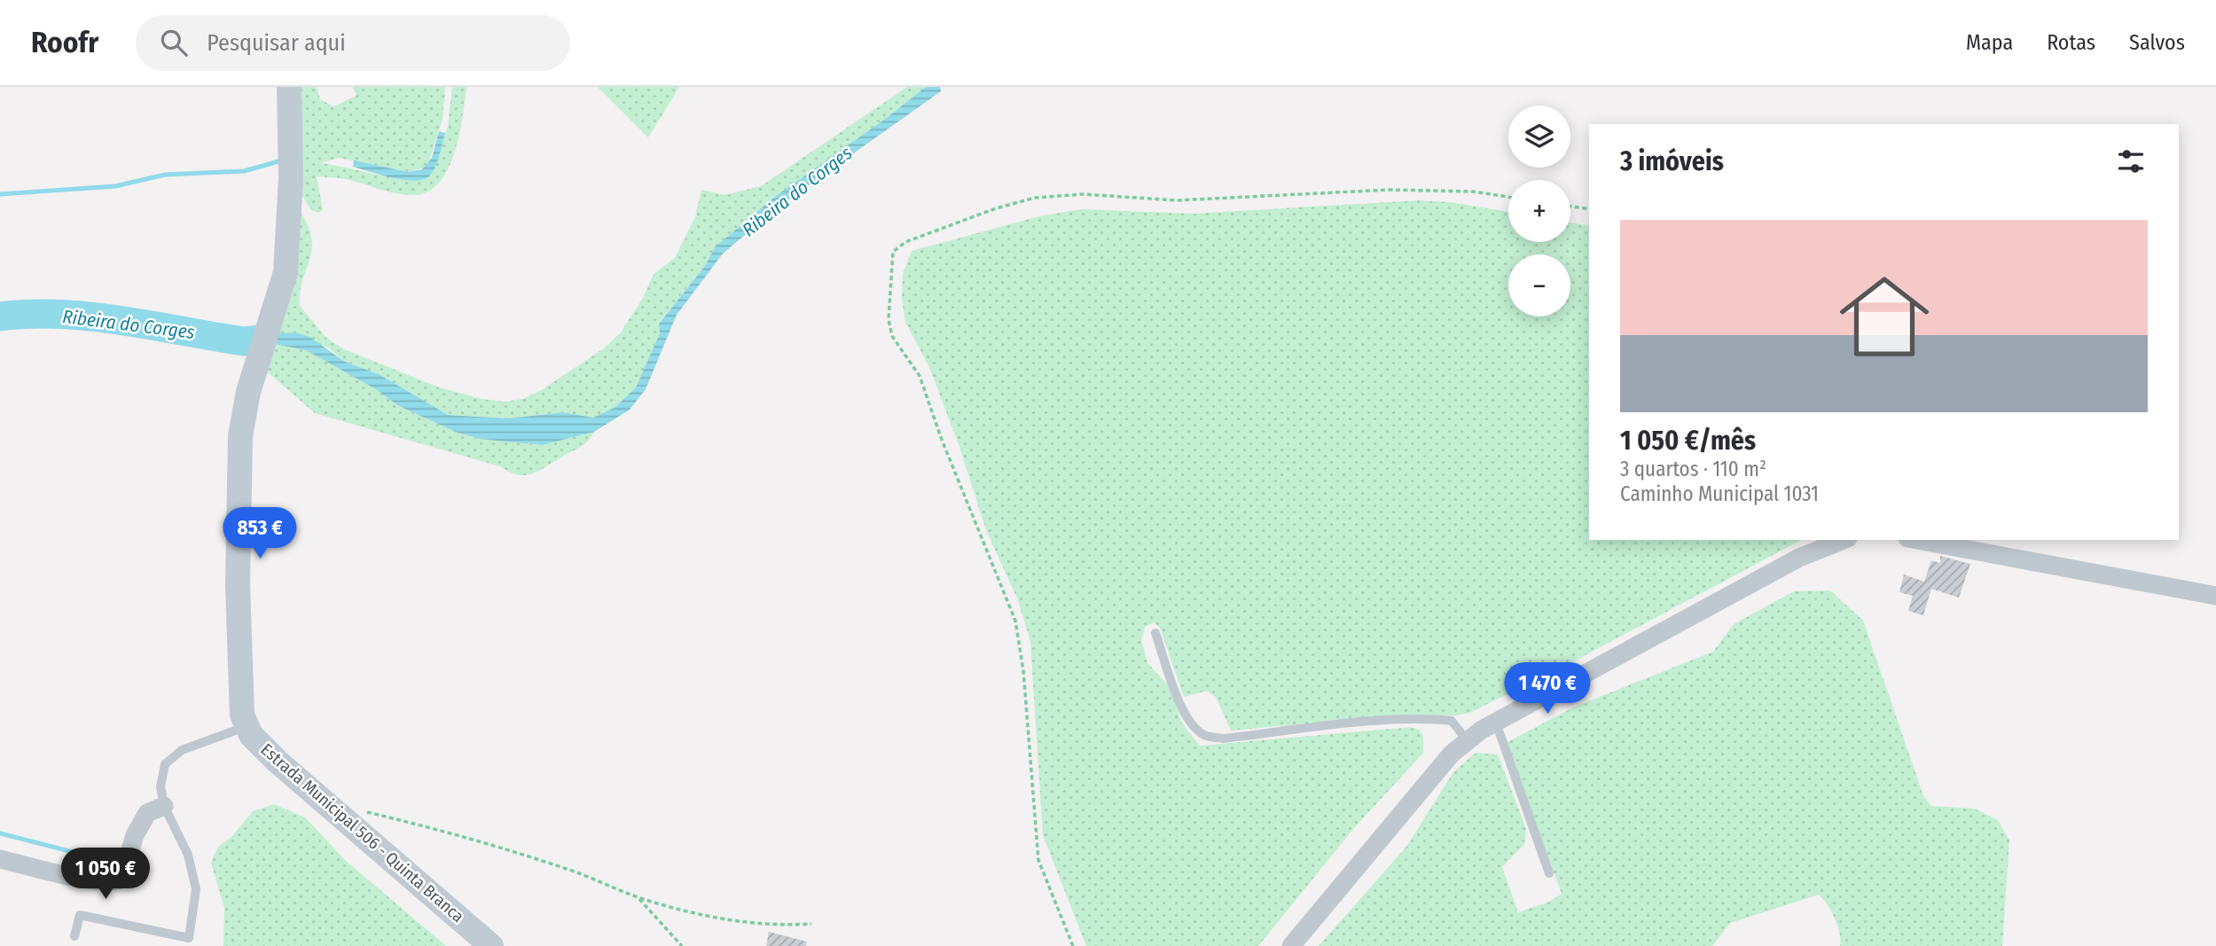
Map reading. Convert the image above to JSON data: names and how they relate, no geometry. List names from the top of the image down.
{
  "streets": {
    "main road": ["Estrada Municipal 506 - Quinta Branca"]
  },
  "water": ["Ribeira do Corges"],
  "page": {
    "header": "Roofr",
    "search": "Pesquisar aqui",
    "nav": ["Mapa", "Rotas", "Salvos"],
    "map_buttons": ["+", "−"],
    "heading": "3 imóveis",
    "list": [
      {
        "name": "1 050 €/mês",
        "note": "3 quartos · 110 m² · Caminho Municipal 1031"
      }
    ],
    "price": ["853 €", "1 470 €", "1 050 €"]
  }
}
